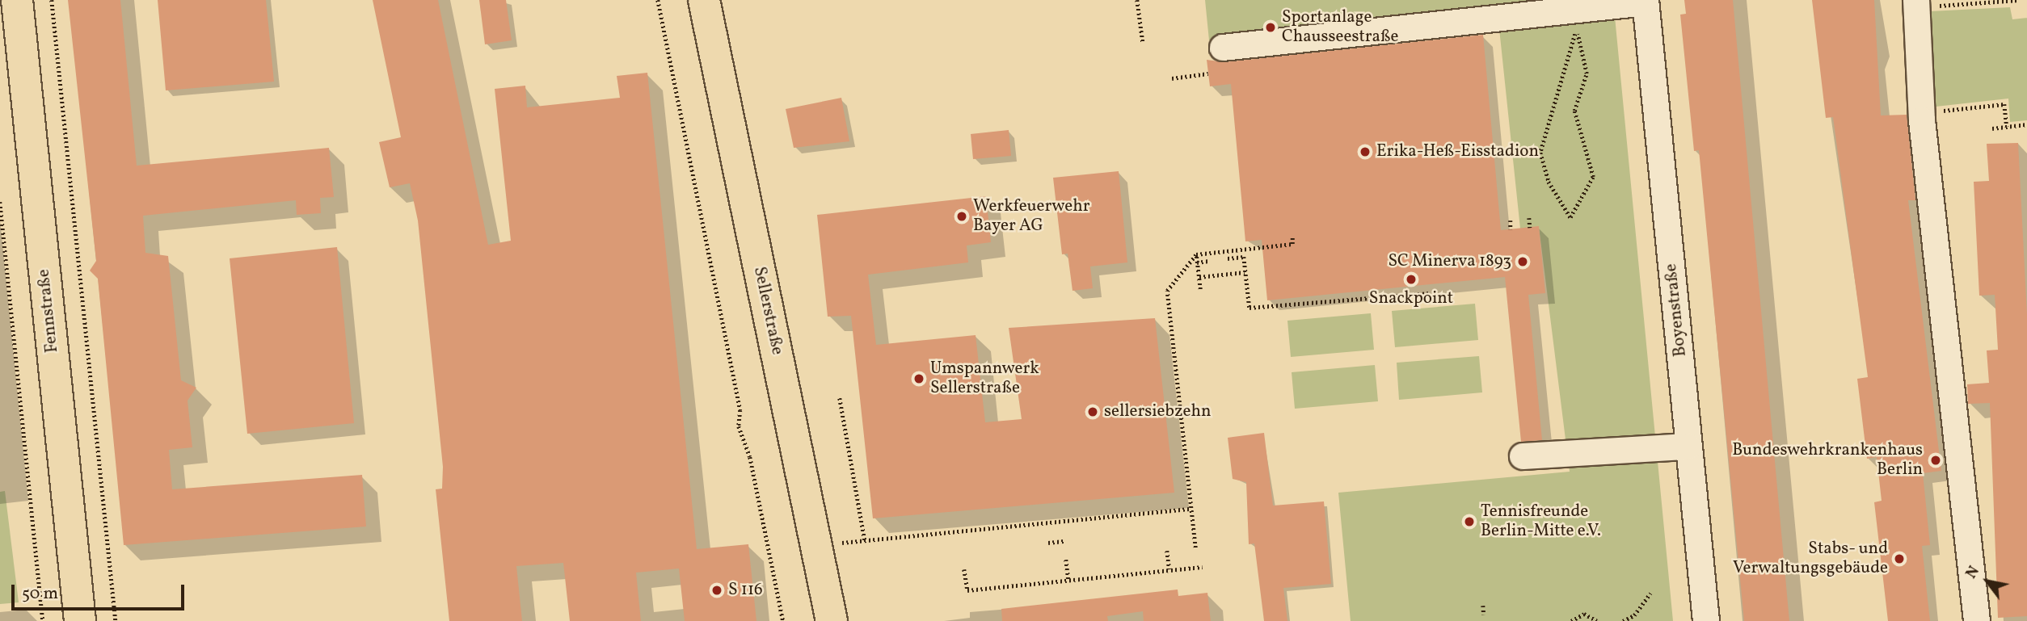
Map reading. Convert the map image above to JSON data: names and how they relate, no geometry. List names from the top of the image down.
{
  "streets": {
    "main road": ["Fennstraße", "Sellerstraße"],
    "street": ["Boyenstraße"]
  },
  "places": [
    "Sportanlage Chausseestraße",
    "Erika-Heß-Eisstadion",
    "Werkfeuerwehr Bayer AG",
    "SC Minerva 1893",
    "Snackpoint",
    "Umspannwerk Sellerstraße",
    "sellersiebzehn",
    "Bundeswehrkrankenhaus Berlin",
    "Tennisfreunde Berlin-Mitte e.V.",
    "Stabs- und Verwaltungsgebäude",
    "S 116"
  ],
  "scale_bar": "50 m",
  "north": "top left"
}
